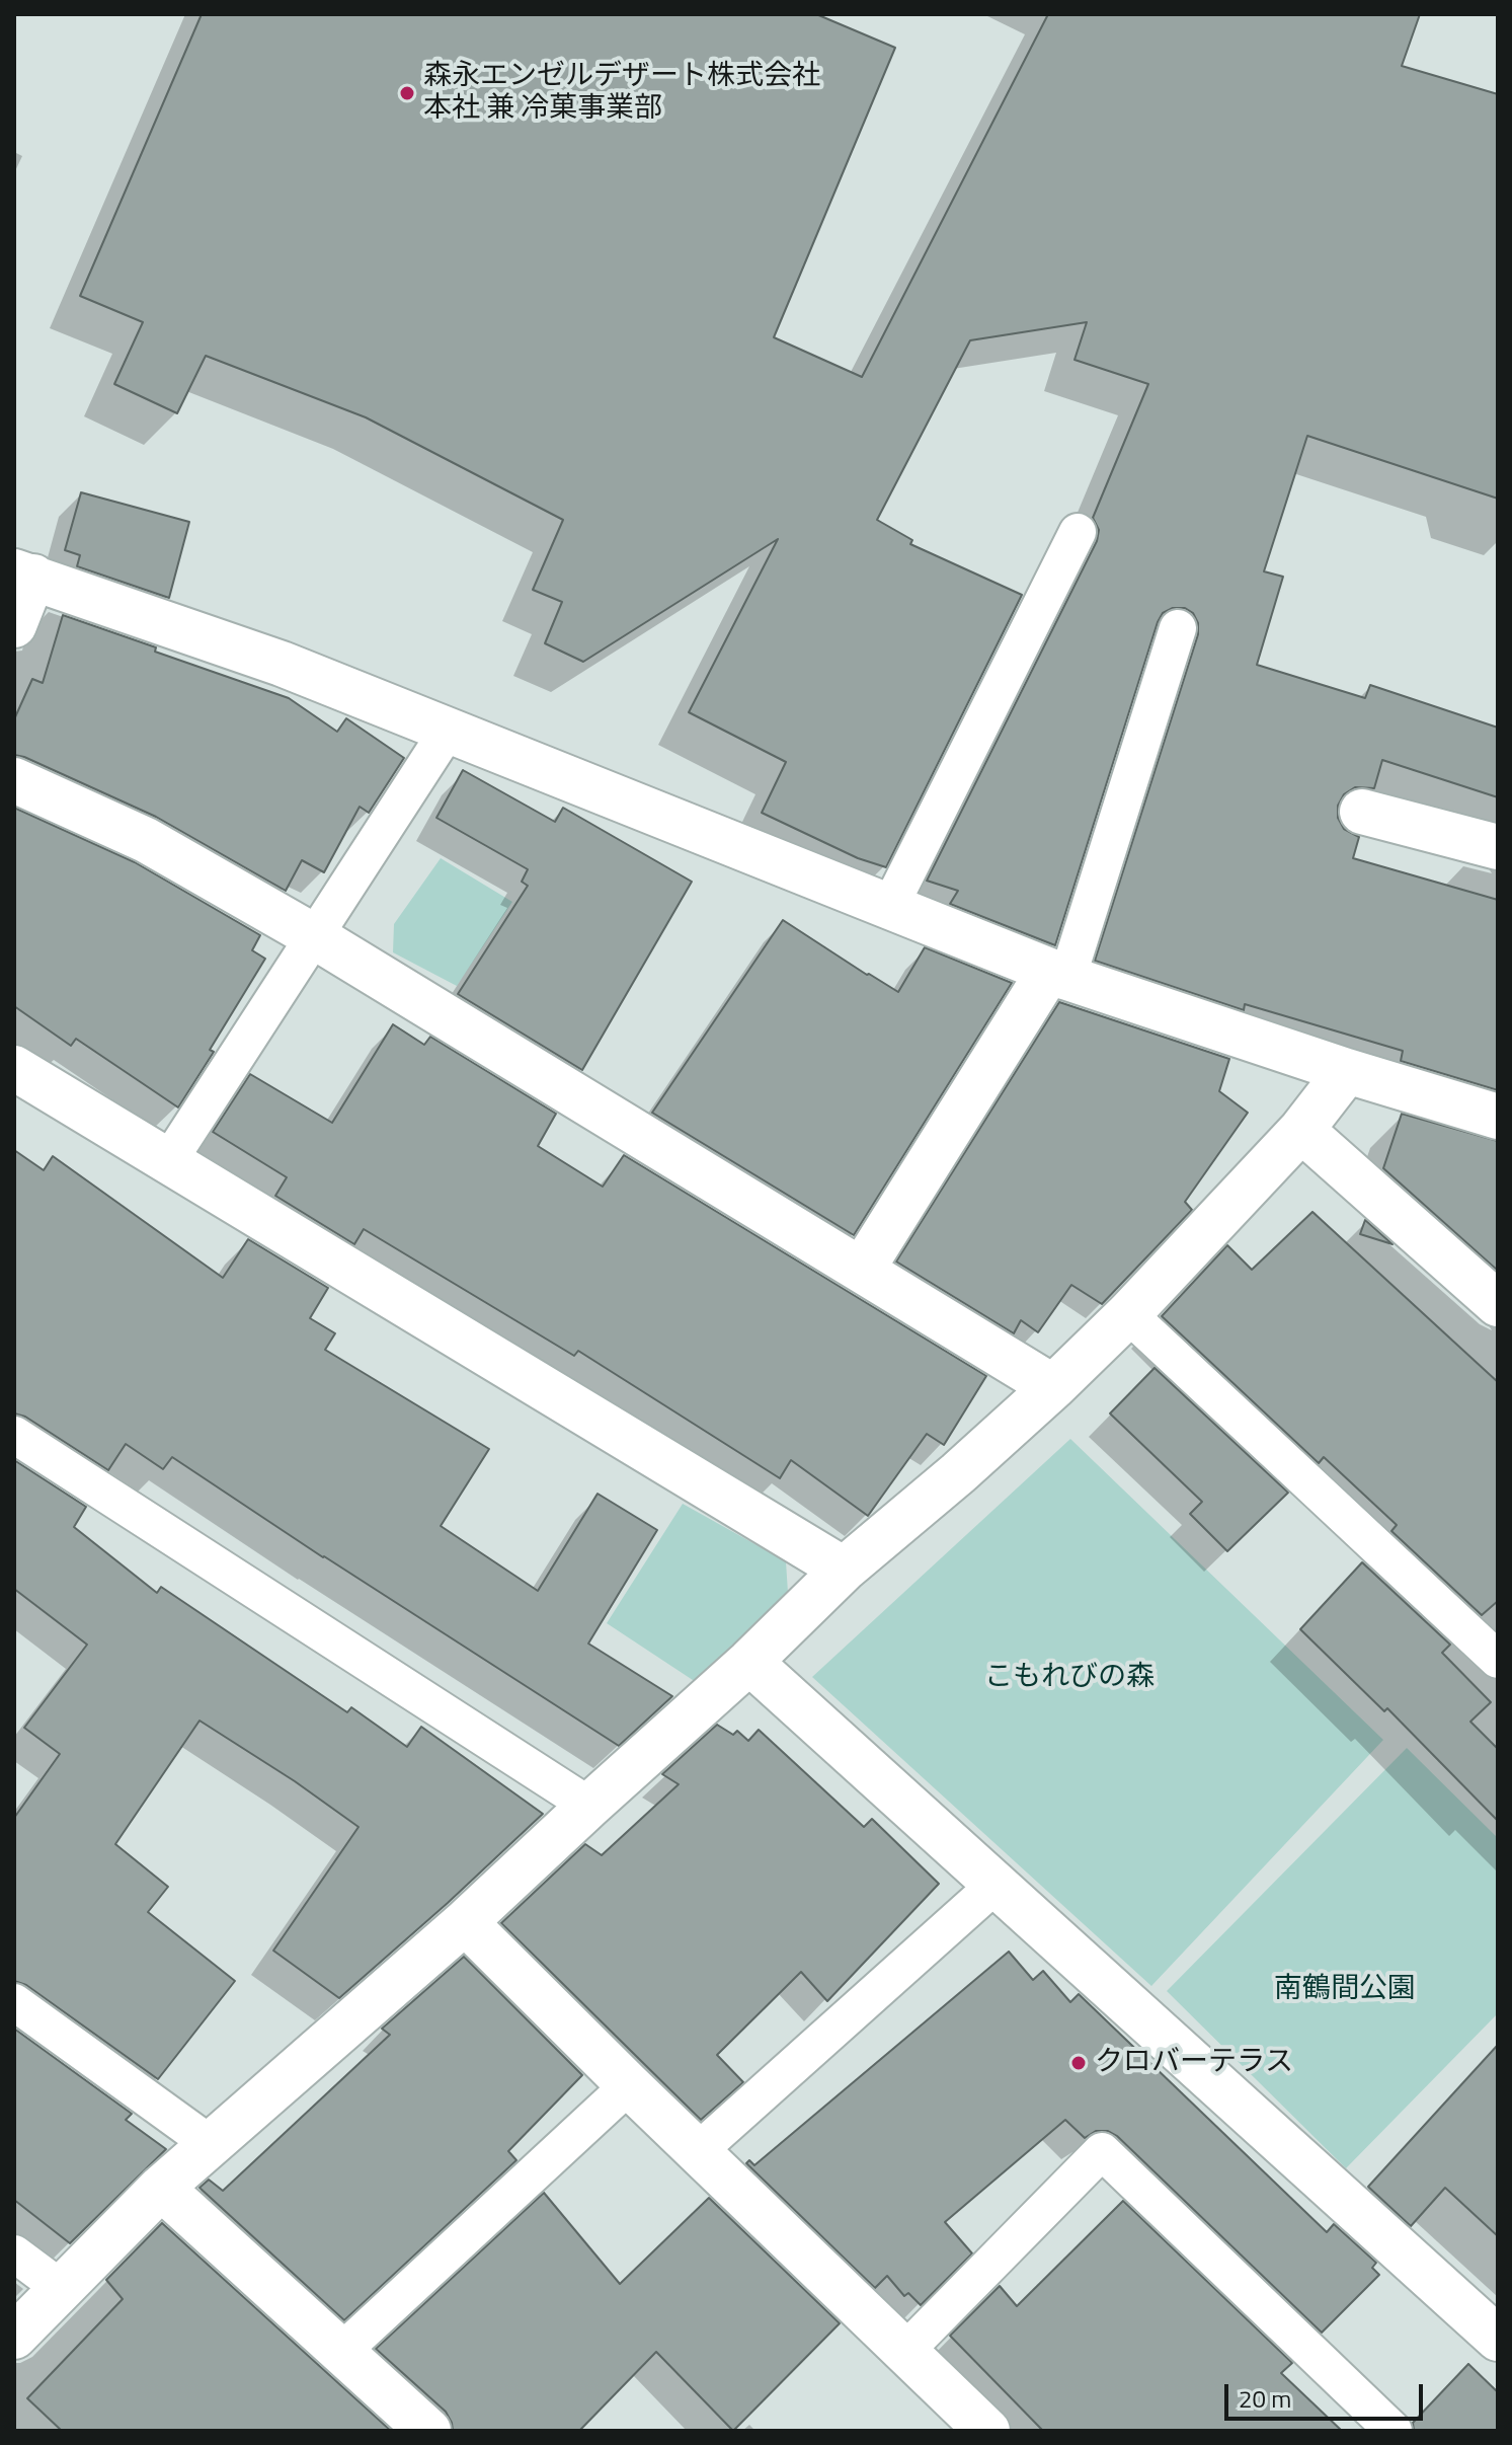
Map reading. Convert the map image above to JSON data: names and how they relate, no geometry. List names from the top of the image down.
{
  "parks": ["こもれびの森", "南鶴間公園"],
  "places": ["森永エンゼルデザート株式会社 本社 兼 冷菓事業部", "クロバーテラス"],
  "scale_bar": "20 m"
}
